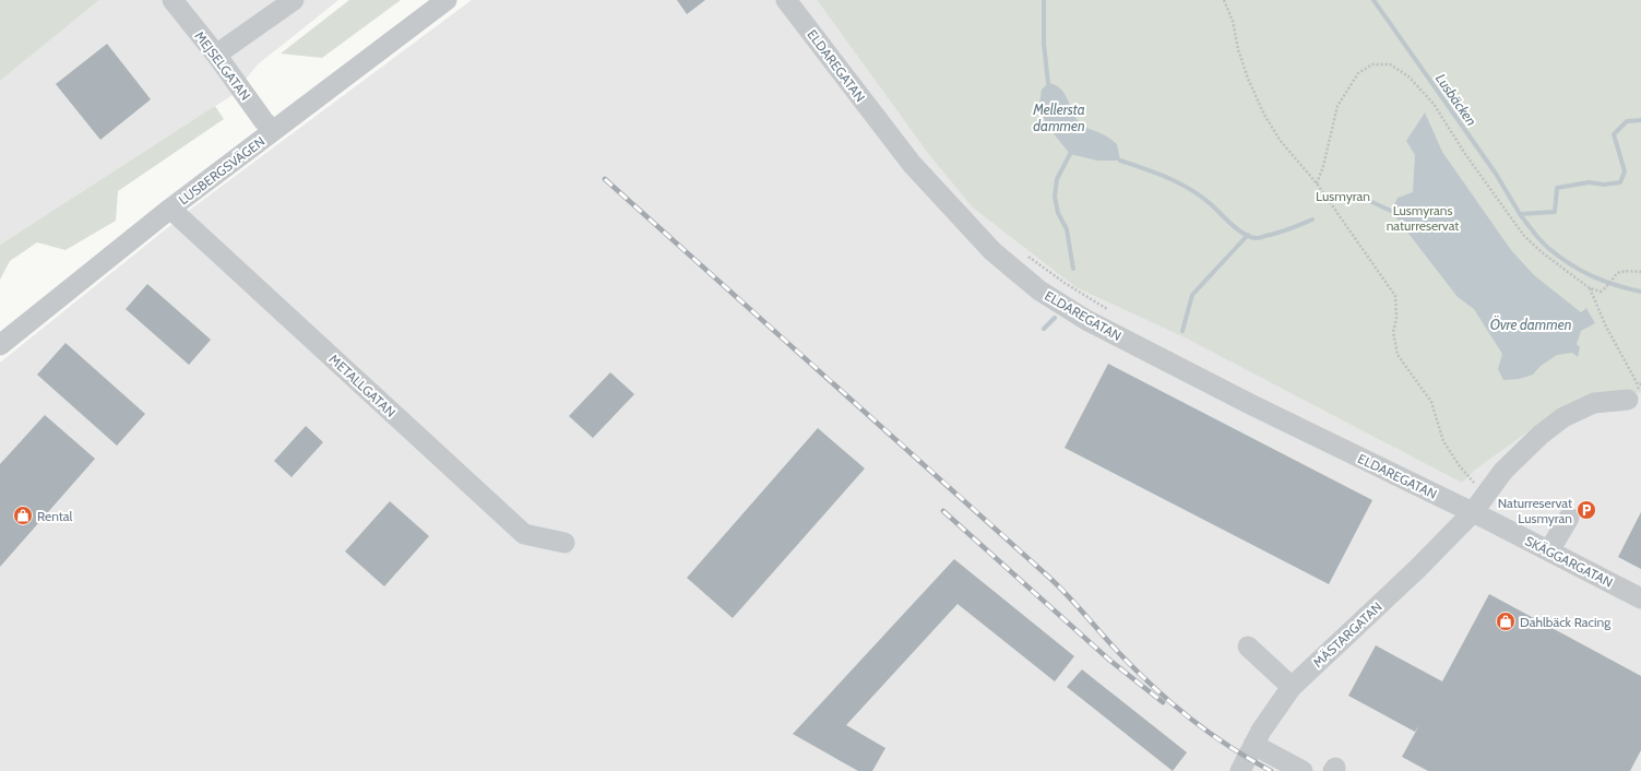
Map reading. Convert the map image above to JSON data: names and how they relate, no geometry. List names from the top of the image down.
{
  "streets": {
    "street": [
      "MEJSELGATAN",
      "ELDAREGATAN",
      "LUSBERGSVÄGEN",
      "METALLGATAN",
      "SKÄGGARGATAN",
      "MÄSTARGATAN"
    ]
  },
  "crossings": [
    ["MEJSELGATAN", "LUSBERGSVÄGEN"],
    ["ELDAREGATAN", "SKÄGGARGATAN"],
    ["ELDAREGATAN", "MÄSTARGATAN"],
    ["LUSBERGSVÄGEN", "METALLGATAN"],
    ["SKÄGGARGATAN", "MÄSTARGATAN"]
  ],
  "water": ["Lusbäcken", "Mellersta dammen", "Övre dammen"],
  "parks": ["Lusmyran", "Lusmyrans naturreservat"],
  "places": {
    "parking": ["Naturreservat Lusmyran"],
    "shop": ["Rental", "Dahlbäck Racing"]
  }
}
